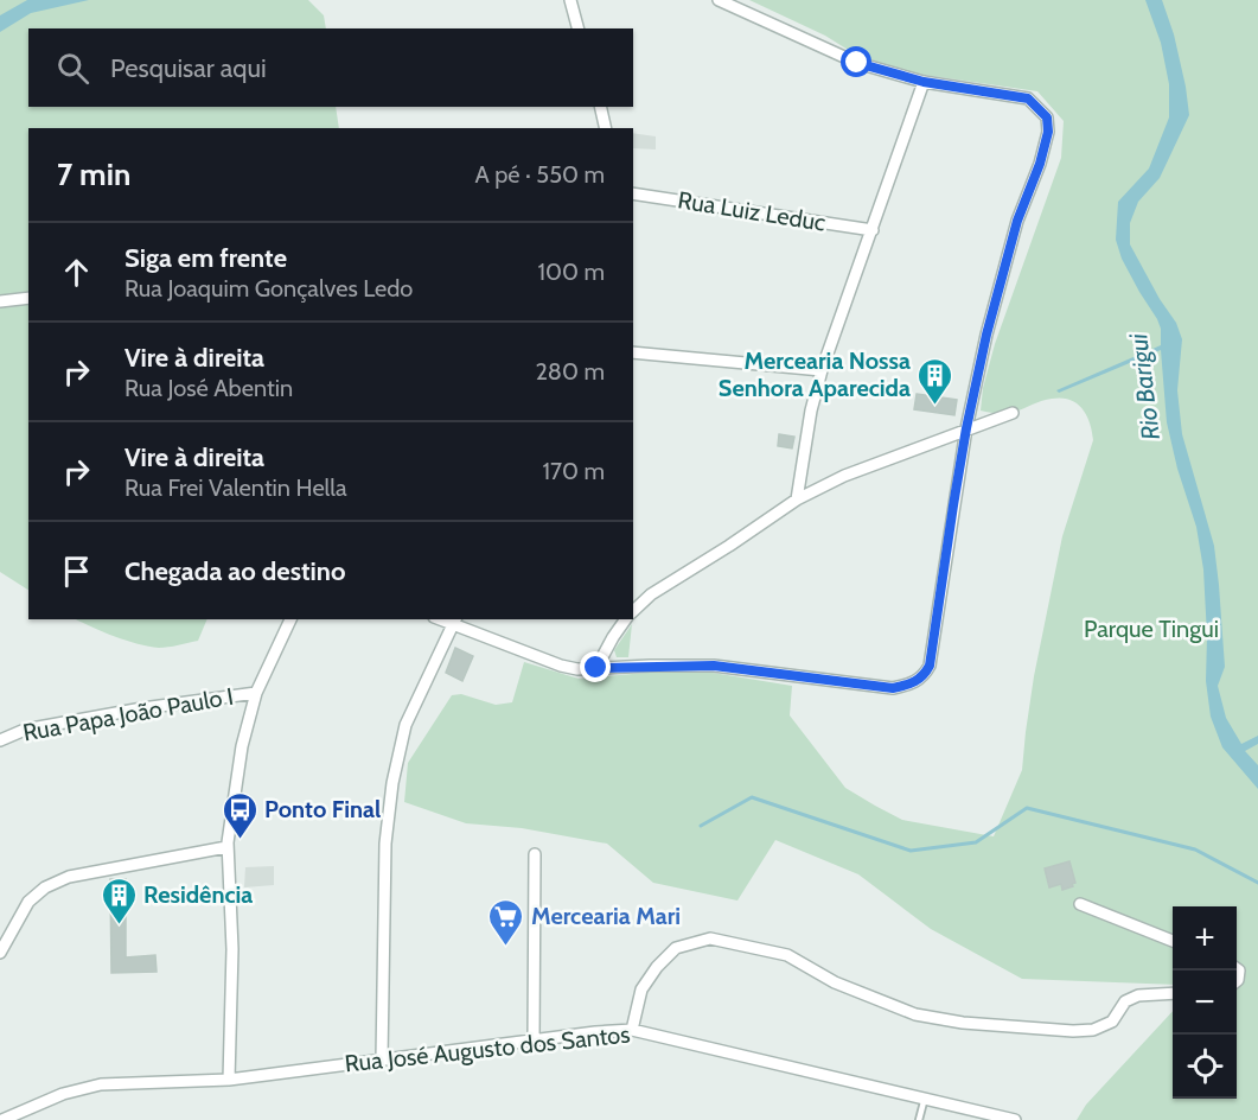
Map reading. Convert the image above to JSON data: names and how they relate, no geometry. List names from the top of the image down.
{
  "streets": {
    "street": ["Rua Luiz Leduc", "Rua Papa João Paulo I", "Rua José Augusto dos Santos"]
  },
  "water": ["Rio Barigui"],
  "parks": ["Parque Tingui"],
  "places": {
    "building": ["Mercearia Nossa Senhora Aparecida", "Residência"],
    "bus stop": ["Ponto Final"],
    "supermarket": ["Mercearia Mari"]
  },
  "page": {
    "search": "Pesquisar aqui",
    "heading": ["7 min", "A pé · 550 m"],
    "list": [
      ["Siga em frente", "Rua Joaquim Gonçalves Ledo", "100 m"],
      ["Vire à direita", "Rua José Abentin", "280 m"],
      ["Vire à direita", "Rua Frei Valentin Hella", "170 m"],
      "Chegada ao destino"
    ],
    "map_buttons": ["+", "−"]
  }
}
